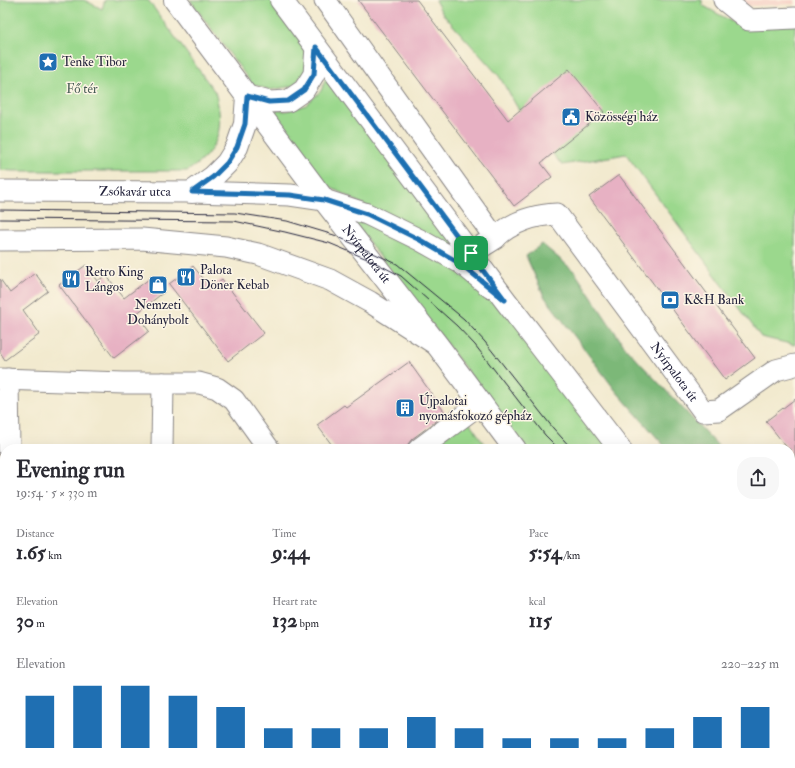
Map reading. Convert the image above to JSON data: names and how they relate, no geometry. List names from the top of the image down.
{
  "streets": {
    "main road": ["Nyírpalota út"],
    "street": ["Zsókavár utca"]
  },
  "crossings": [
    ["Zsókavár utca", "Nyírpalota út"]
  ],
  "parks": ["Fő tér"],
  "places": {
    "place": ["Tenke Tibor"],
    "public building": ["Közösségi ház"],
    "restaurant": ["Palota Döner Kebab", "Retro King Lángos"],
    "shop": ["Nemzeti Dohánybolt"],
    "bank": ["K&H Bank"],
    "building": ["Újpalotai nyomásfokozó gépház"]
  },
  "page": {
    "heading": ["Evening run", "19:54 · 5 × 330 m"],
    "stats": [
      ["Distance", "1.65 km"],
      ["Time", "9:44"],
      ["Pace", "5:54 /km"],
      ["Elevation", "30 m"],
      ["Heart rate", "132 bpm"],
      ["kcal", "115"]
    ],
    "chart": ["Elevation", "220–225 m"]
  }
}
